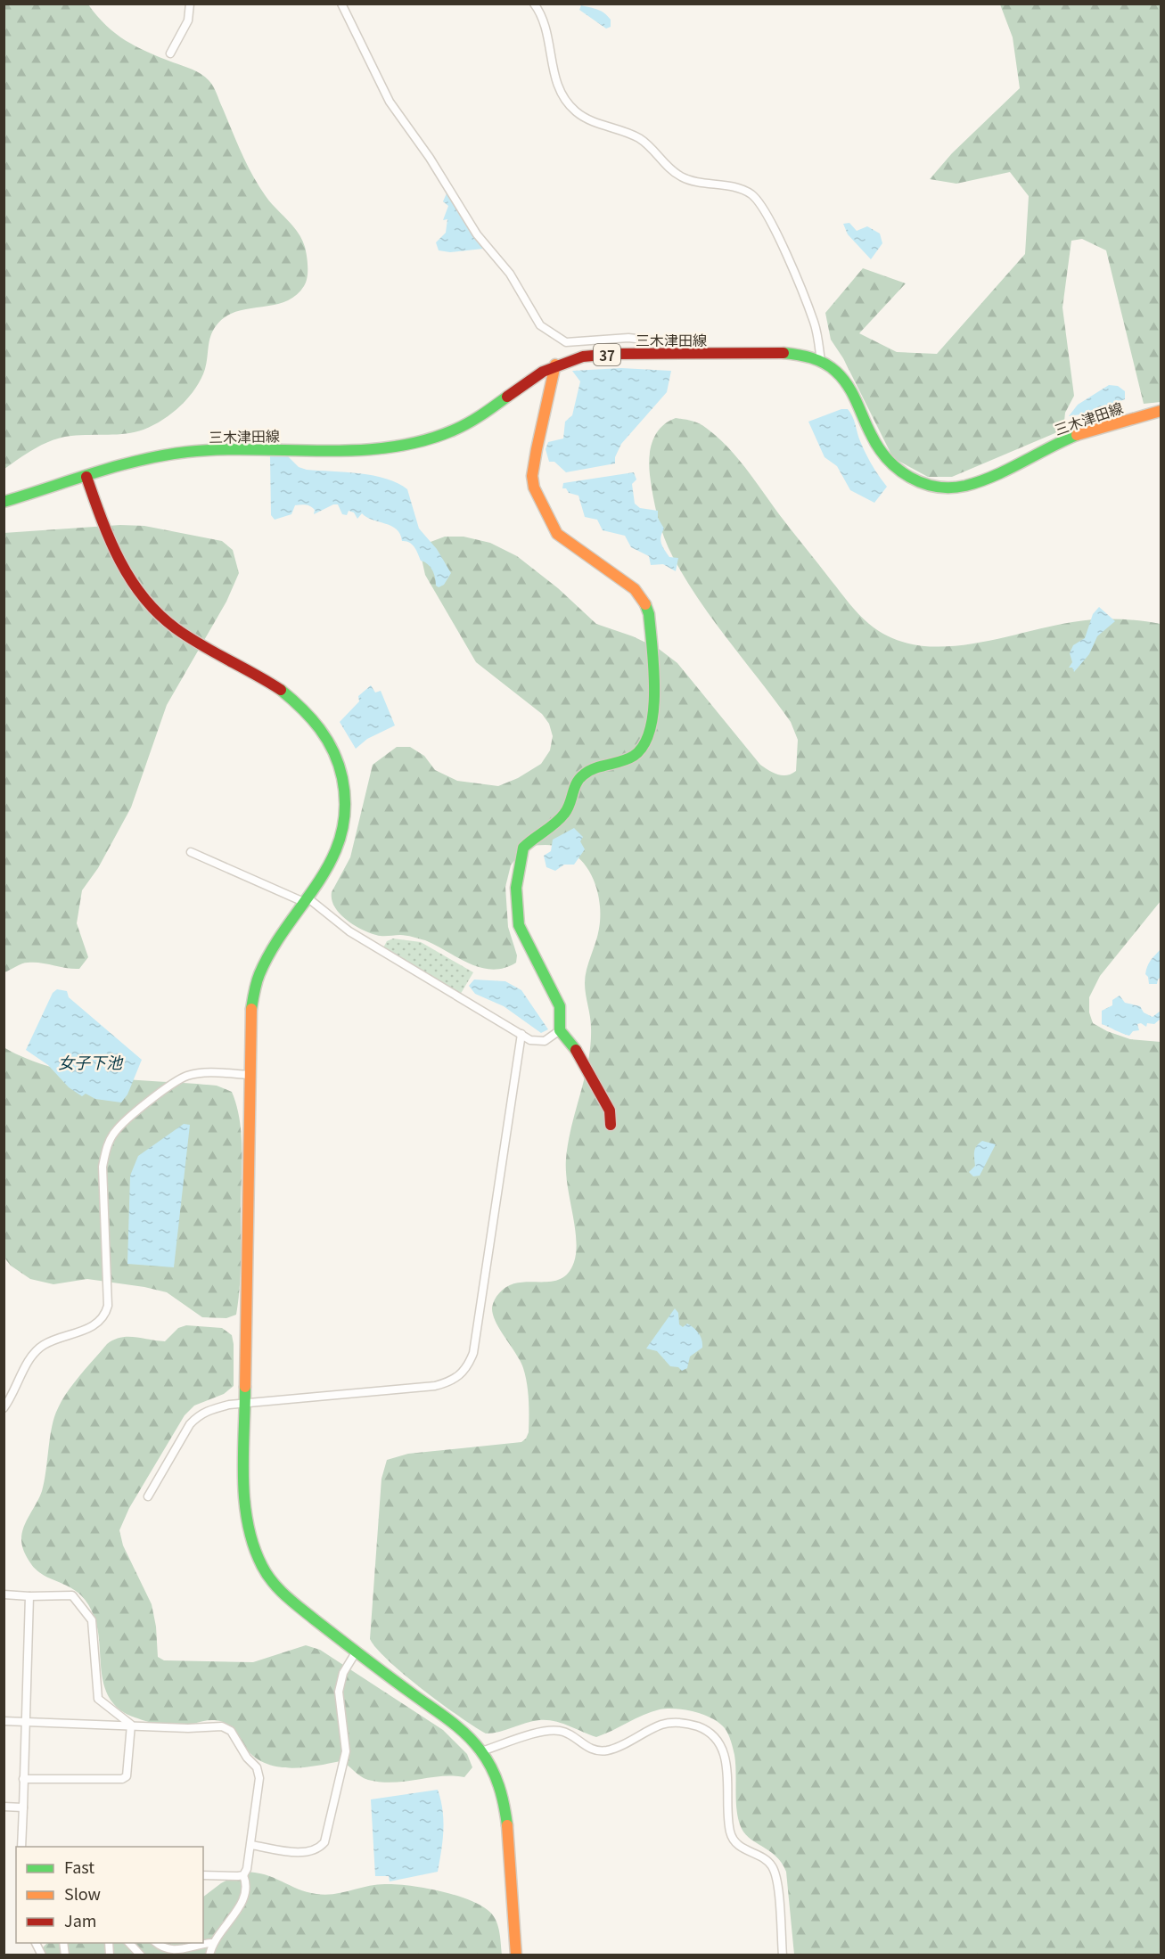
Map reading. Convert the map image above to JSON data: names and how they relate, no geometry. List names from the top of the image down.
{
  "streets": {
    "street": ["三木津田線", "37"]
  },
  "water": ["女子下池"],
  "legend": ["Fast", "Slow", "Jam"]
}
